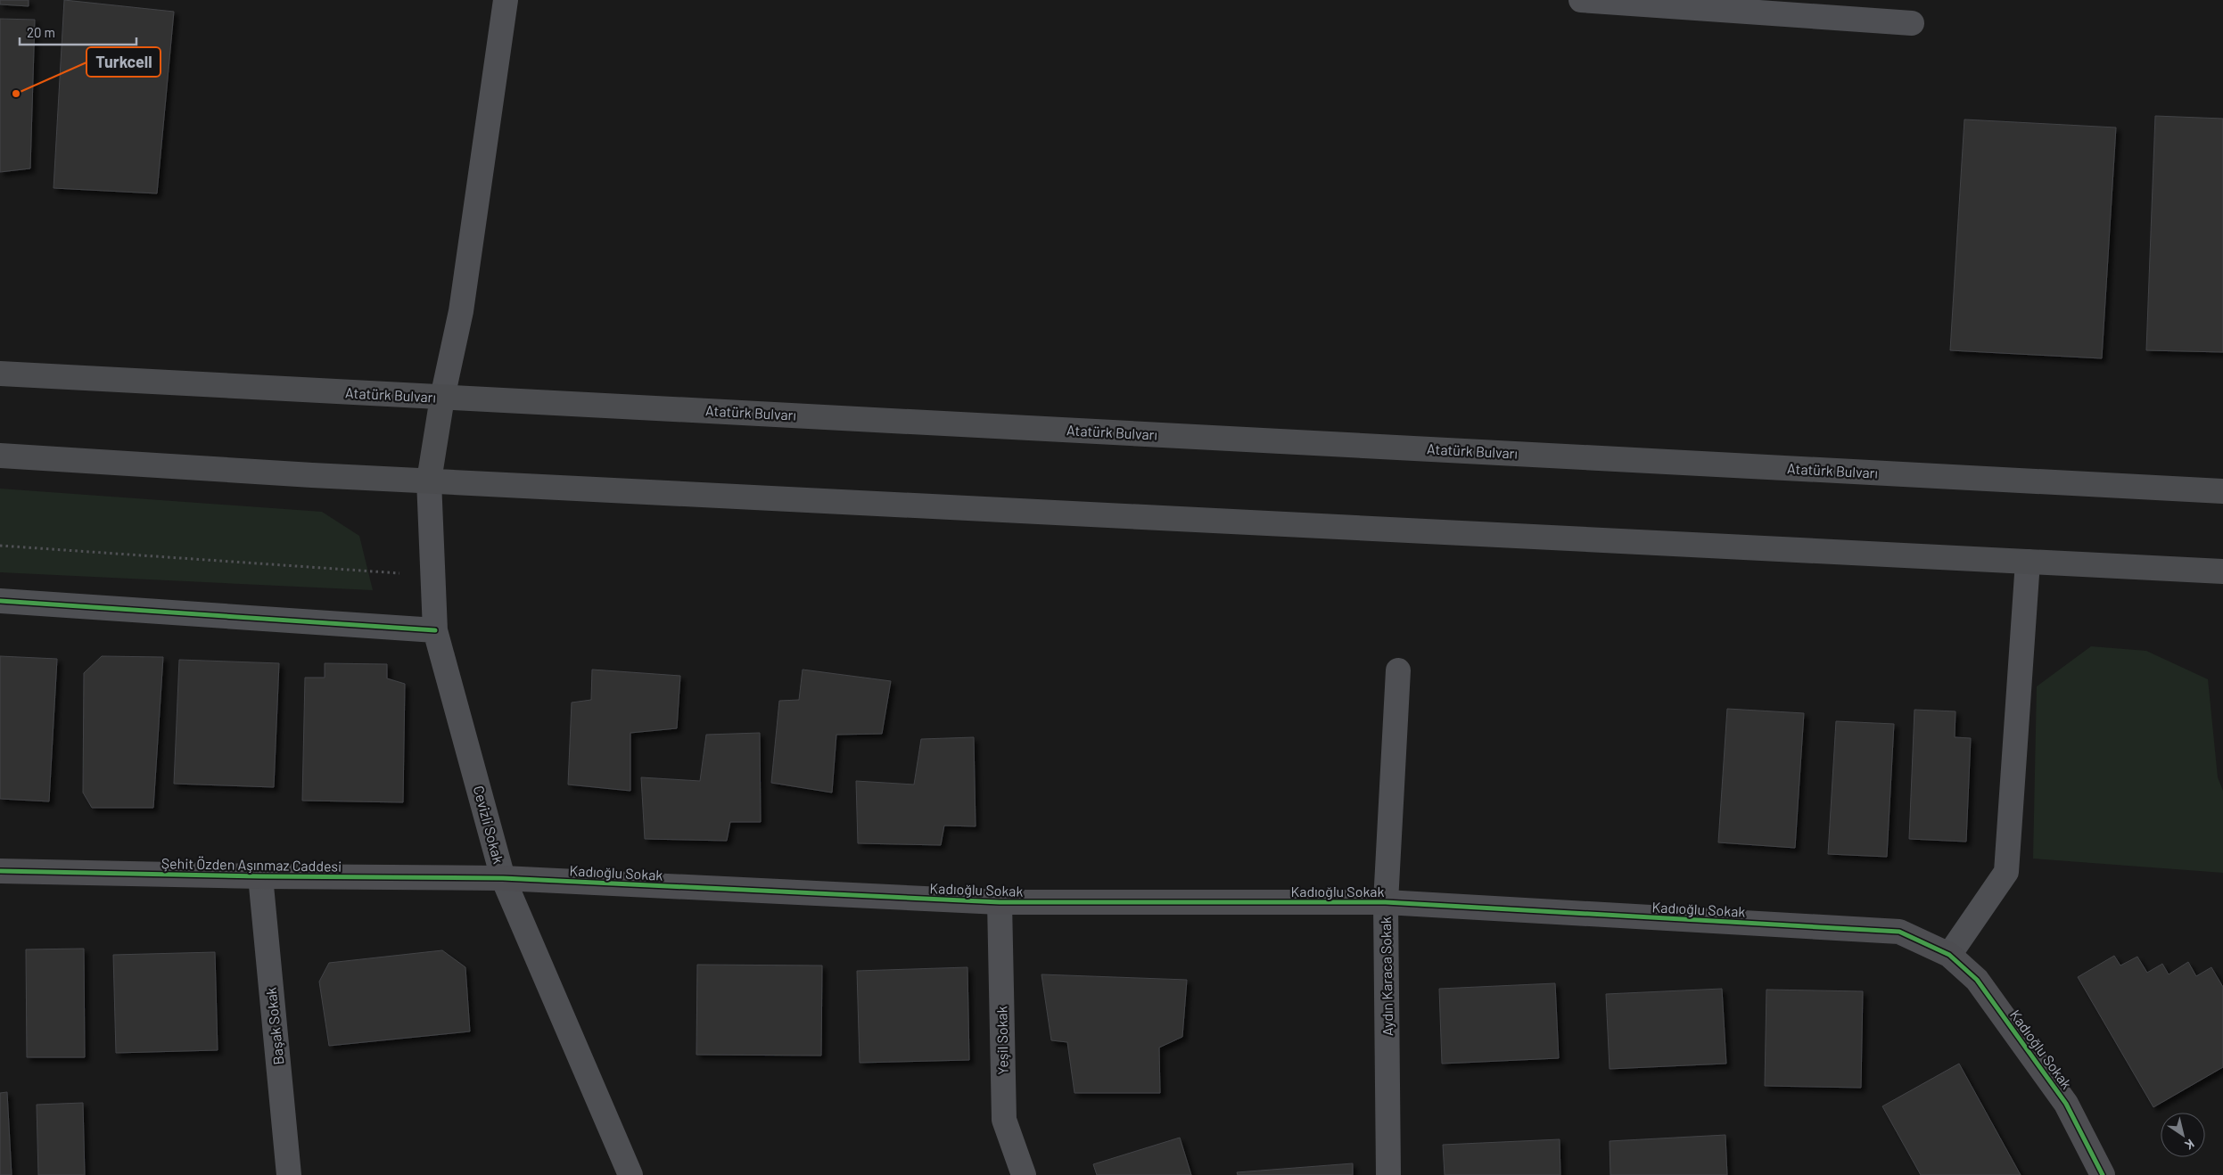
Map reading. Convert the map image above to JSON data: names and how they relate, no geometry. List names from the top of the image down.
{
  "streets": {
    "main road": ["Atatürk Bulvarı"],
    "street": [
      "Cevizli Sokak",
      "Şehit Özden Aşınmaz Caddesi",
      "Kadıoğlu Sokak",
      "Aydın Karaca Sokak",
      "Başak Sokak",
      "Yeşil Sokak"
    ]
  },
  "crossings": [
    ["Cevizli Sokak", "Şehit Özden Aşınmaz Caddesi"],
    ["Cevizli Sokak", "Kadıoğlu Sokak"],
    ["Şehit Özden Aşınmaz Caddesi", "Kadıoğlu Sokak"],
    ["Şehit Özden Aşınmaz Caddesi", "Başak Sokak"],
    ["Kadıoğlu Sokak", "Aydın Karaca Sokak"],
    ["Kadıoğlu Sokak", "Yeşil Sokak"]
  ],
  "places": ["Turkcell"],
  "scale_bar": "20 m",
  "north": "bottom right"
}
